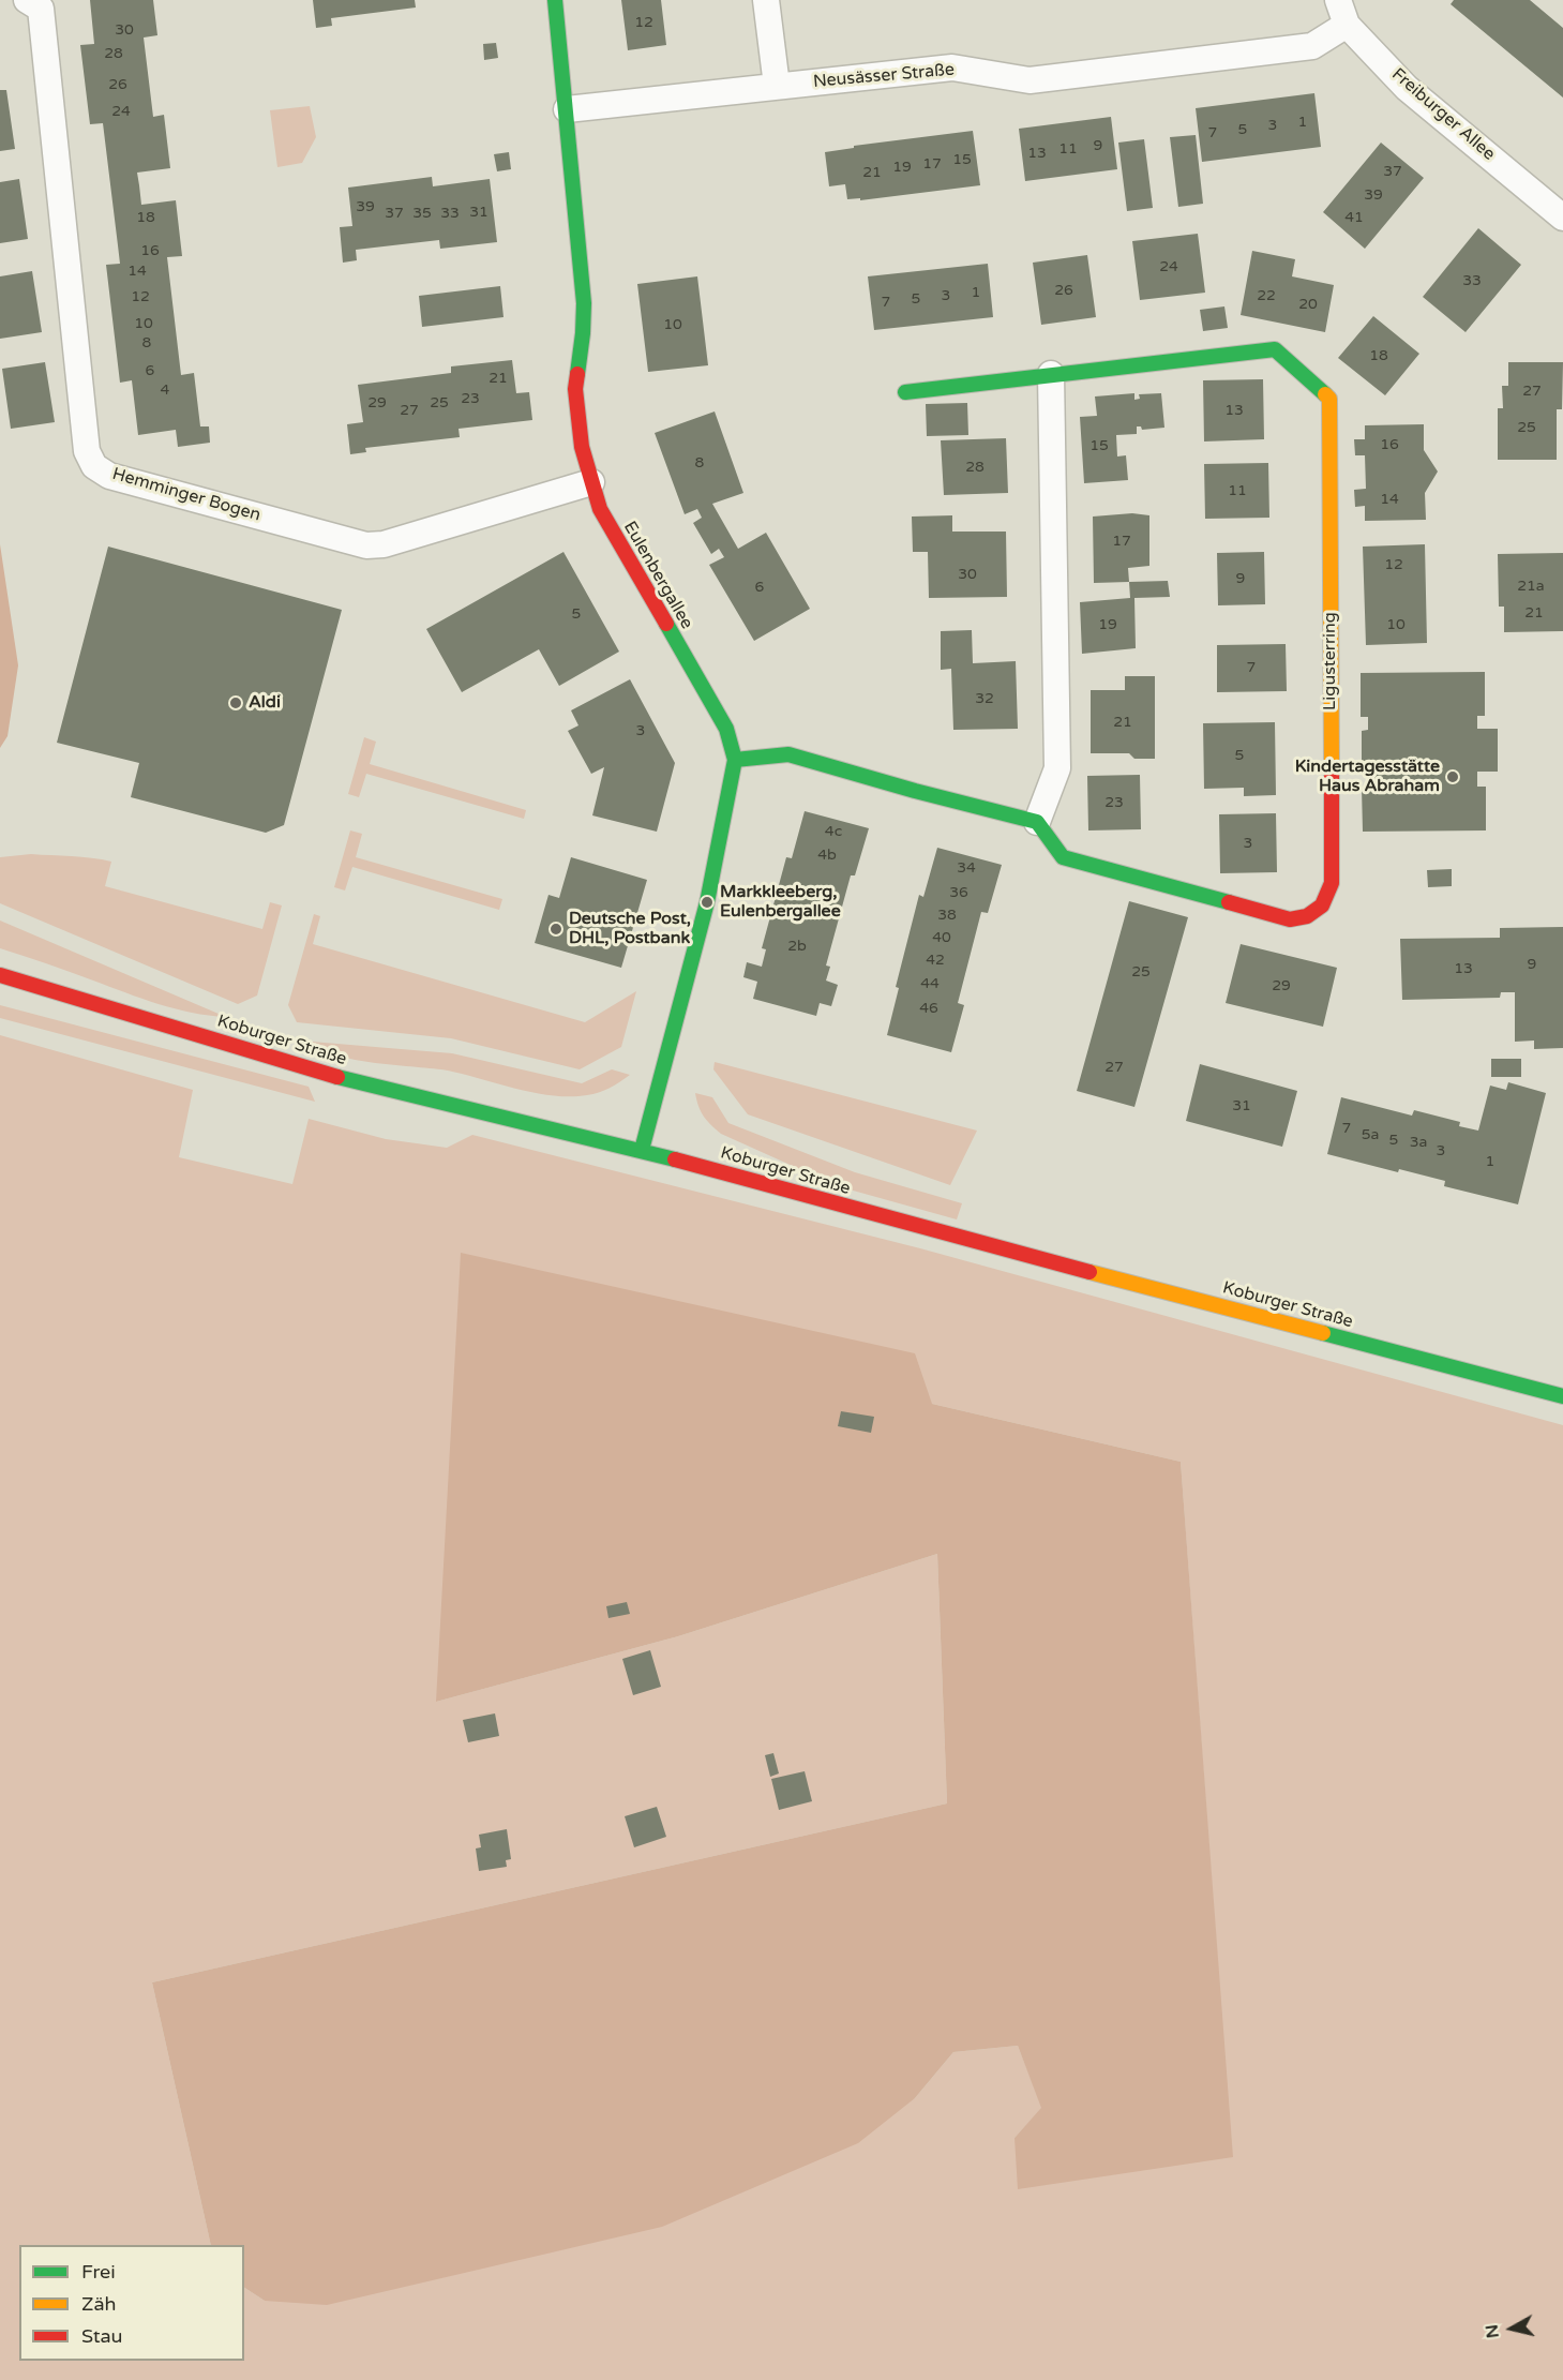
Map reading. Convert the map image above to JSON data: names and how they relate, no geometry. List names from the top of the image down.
{
  "streets": {
    "street": [
      "Neusässer Straße",
      "Freiburger Allee",
      "Hemminger Bogen",
      "Eulenbergallee",
      "Ligusterring",
      "Koburger Straße"
    ]
  },
  "crossings": [
    ["Neusässer Straße", "Freiburger Allee"],
    ["Neusässer Straße", "Eulenbergallee"],
    ["Hemminger Bogen", "Eulenbergallee"],
    ["Eulenbergallee", "Koburger Straße"]
  ],
  "places": [
    "Aldi",
    "Kindertagesstätte Haus Abraham",
    "Markkleeberg, Eulenbergallee",
    "Deutsche Post, DHL, Postbank"
  ],
  "house_numbers": [
    "12",
    "30",
    "28",
    "26",
    "24",
    "1",
    "3",
    "5",
    "7",
    "9",
    "11",
    "13",
    "15",
    "17",
    "19",
    "37",
    "21",
    "39",
    "39",
    "31",
    "37",
    "35",
    "33",
    "18",
    "41",
    "16",
    "24",
    "14",
    "33",
    "26",
    "1",
    "3",
    "22",
    "12",
    "5",
    "7",
    "20",
    "10",
    "10",
    "8",
    "18",
    "6",
    "21",
    "4",
    "27",
    "23",
    "29",
    "25",
    "27",
    "13",
    "25",
    "16",
    "15",
    "8",
    "28",
    "11",
    "14",
    "17",
    "12",
    "30",
    "9",
    "21a",
    "6",
    "21",
    "5",
    "19",
    "10",
    "7",
    "32",
    "21",
    "3",
    "5",
    "23",
    "4c",
    "3",
    "4b",
    "34",
    "36",
    "38",
    "40",
    "2b",
    "42",
    "9",
    "13",
    "25",
    "44",
    "29",
    "46",
    "27",
    "31",
    "7",
    "5a",
    "5",
    "3a",
    "3",
    "1"
  ],
  "legend": ["Frei", "Zäh", "Stau"],
  "north": "left"
}
